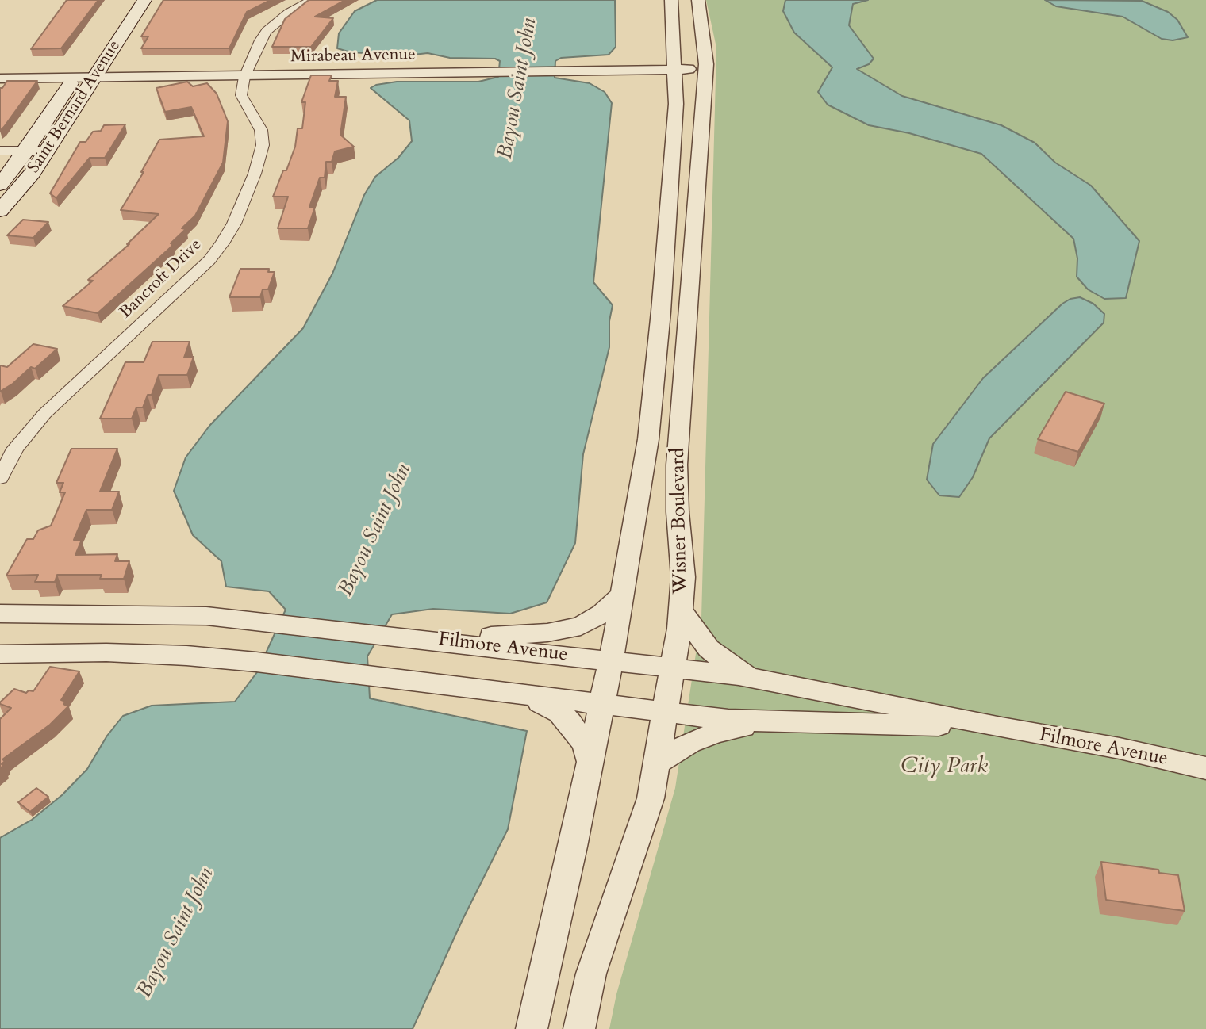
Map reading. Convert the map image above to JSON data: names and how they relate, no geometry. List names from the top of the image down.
{
  "streets": {
    "main road": ["Saint Bernard Avenue"],
    "street": [
      "Mirabeau Avenue",
      "Bancroft Drive",
      "Wisner Boulevard",
      "Filmore Avenue"
    ]
  },
  "crossings": [
    ["Mirabeau Avenue", "Saint Bernard Avenue"],
    ["Mirabeau Avenue", "Bancroft Drive"],
    ["Wisner Boulevard", "Filmore Avenue"]
  ],
  "water": ["Bayou Saint John"],
  "parks": ["City Park"]
}
